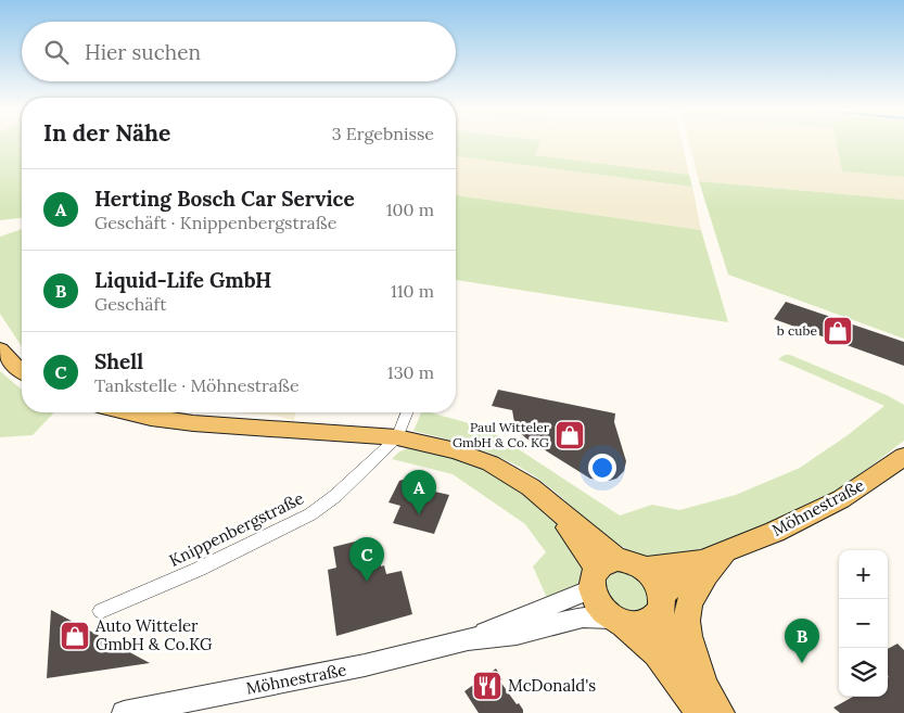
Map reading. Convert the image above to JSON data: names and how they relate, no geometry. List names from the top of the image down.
{
  "streets": {
    "main road": ["Möhnestraße"],
    "street": ["Knippenbergstraße"]
  },
  "places": {
    "shop": ["b cube", "Paul Witteler GmbH & Co. KG", "Auto Witteler GmbH & Co.KG"],
    "restaurant": ["McDonald's"]
  },
  "page": {
    "search": "Hier suchen",
    "heading": ["In der Nähe", "3 Ergebnisse"],
    "list": [
      {
        "mark": "A",
        "name": "Herting Bosch Car Service",
        "note": "Geschäft · Knippenbergstraße",
        "value": "100 m"
      },
      {
        "mark": "B",
        "name": "Liquid-Life GmbH",
        "note": "Geschäft",
        "value": "110 m"
      },
      {
        "mark": "C",
        "name": "Shell",
        "note": "Tankstelle · Möhnestraße",
        "value": "130 m"
      }
    ],
    "pins": ["A", "C", "B"],
    "map_buttons": ["+", "−"]
  }
}
